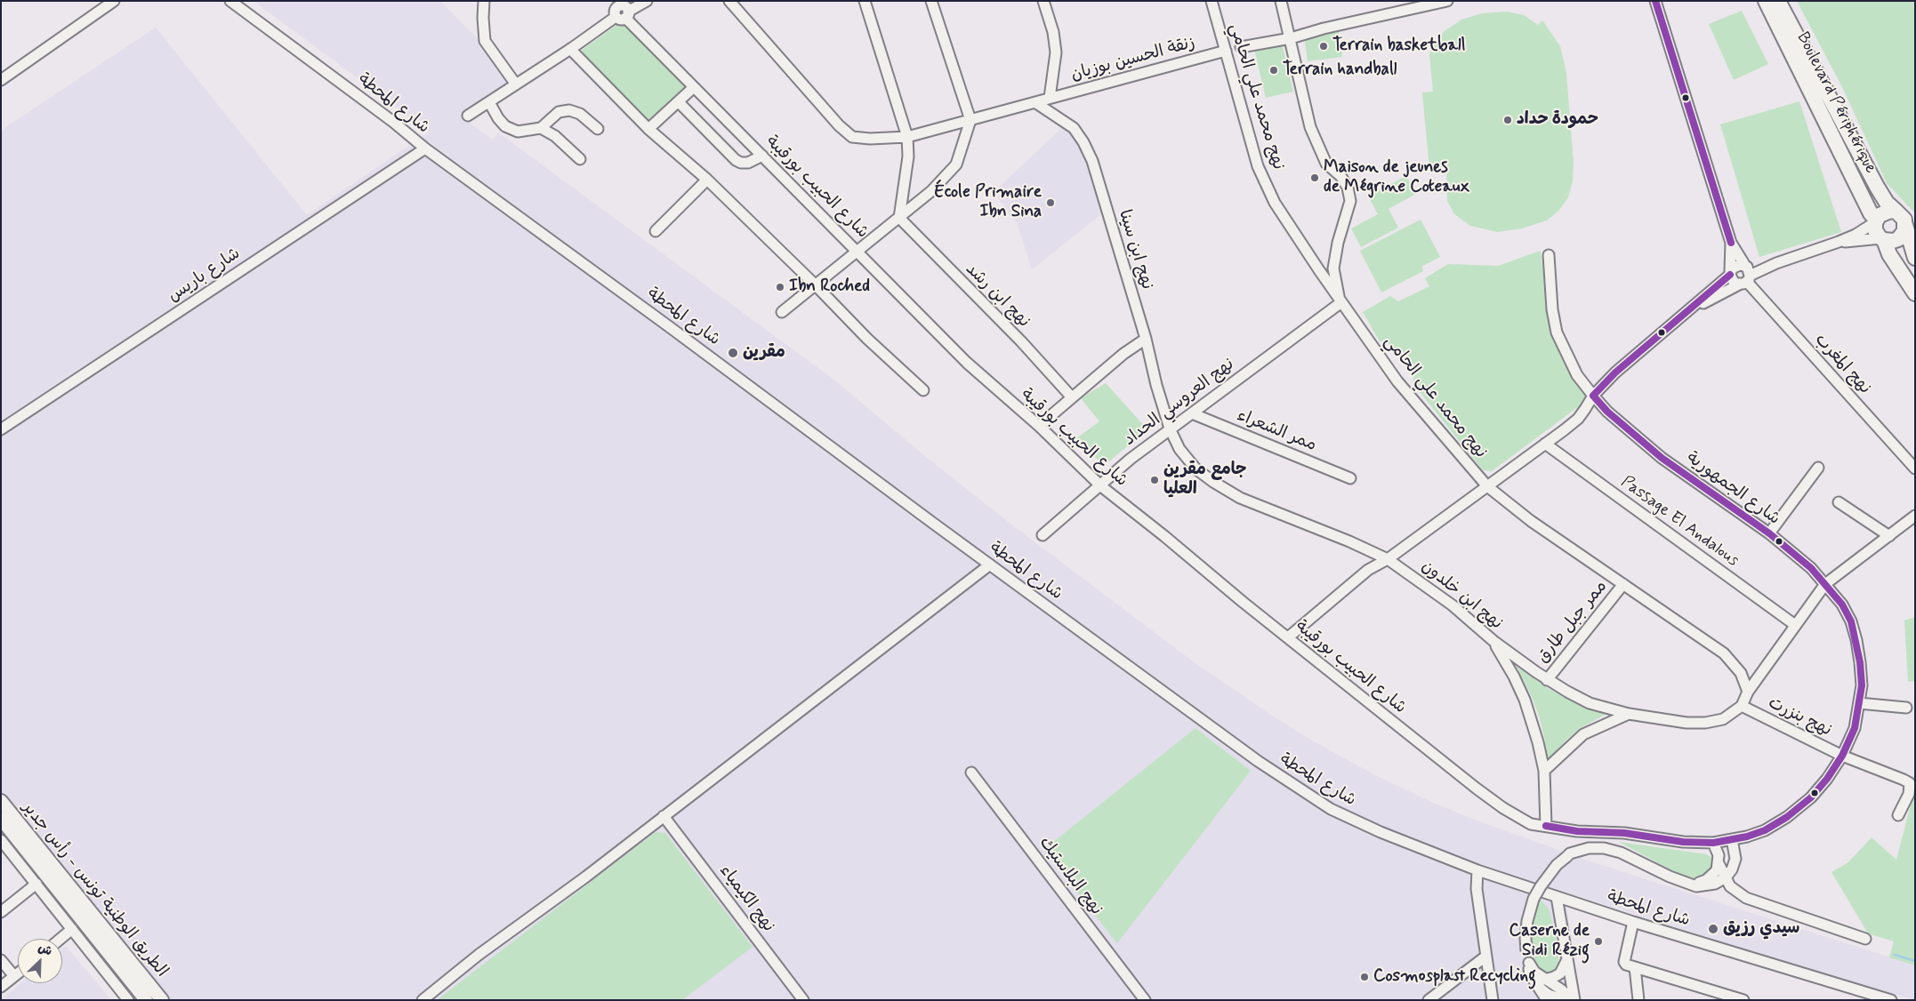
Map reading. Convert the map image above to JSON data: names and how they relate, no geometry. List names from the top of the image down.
{
  "streets": {
    "highway": ["Boulevard Périphérique"],
    "main road": ["الطريق الوطنية تونس - رأس جدير"],
    "street": [
      "زنقة الحسين بوزيان",
      "نهج محمد علي الحامي",
      "شارع المحطة",
      "شارع الحبيب بورقيبة",
      "نهج ابن سينا",
      "شارع باريس",
      "نهج ابن رشد",
      "نهج المغرب",
      "نهج العروسي الحداد",
      "ممر الشعراء",
      "شارع الجمهورية",
      "Passage El Andalous",
      "نهج ابن خلدون",
      "ممر جبل طارق",
      "نهج بنزرت",
      "نهج البلاستيك",
      "نهج الكيمياء"
    ]
  },
  "crossings": [
    ["زنقة الحسين بوزيان", "نهج محمد علي الحامي"],
    ["زنقة الحسين بوزيان", "نهج ابن سينا"],
    ["نهج محمد علي الحامي", "نهج العروسي الحداد"],
    ["نهج محمد علي الحامي", "ممر جبل طارق"],
    ["شارع المحطة", "شارع باريس"],
    ["شارع الحبيب بورقيبة", "نهج العروسي الحداد"],
    ["شارع الحبيب بورقيبة", "شارع الجمهورية"],
    ["نهج ابن سينا", "نهج العروسي الحداد"],
    ["نهج ابن سينا", "نهج ابن خلدون"],
    ["نهج العروسي الحداد", "ممر الشعراء"],
    ["نهج العروسي الحداد", "نهج ابن خلدون"],
    ["شارع الجمهورية", "نهج بنزرت"],
    ["نهج ابن خلدون", "ممر جبل طارق"],
    ["نهج ابن خلدون", "نهج بنزرت"]
  ],
  "places": [
    "Terrain basketball",
    "Terrain handball",
    "حمودة حداد",
    "Maison de jeunes de Mégrine Coteaux",
    "École Primaire Ibn Sina",
    "Ibn Roched",
    "مقرين",
    "جامع مقرين العليا",
    "سيدي رزيق",
    "Caserne de Sidi Rézig",
    "Cosmosplast Recycling"
  ],
  "north": "top right"
}
